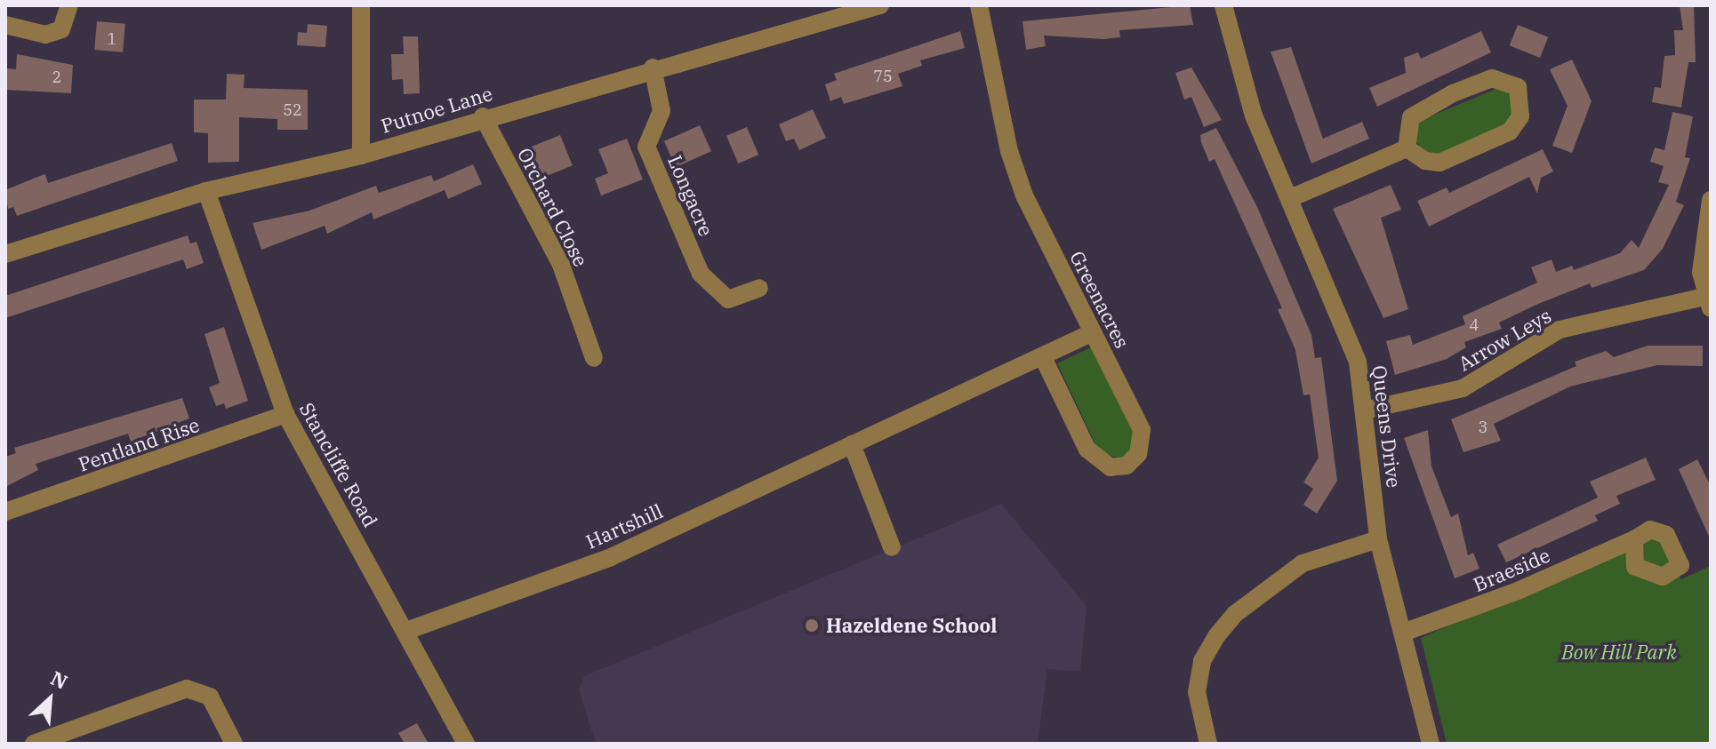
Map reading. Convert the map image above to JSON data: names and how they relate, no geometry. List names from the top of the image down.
{
  "streets": {
    "street": [
      "Putnoe Lane",
      "Longacre",
      "Orchard Close",
      "Greenacres",
      "Arrow Leys",
      "Queens Drive",
      "Pentland Rise",
      "Stancliffe Road",
      "Hartshill",
      "Braeside"
    ]
  },
  "crossings": [
    ["Putnoe Lane", "Longacre"],
    ["Putnoe Lane", "Orchard Close"],
    ["Putnoe Lane", "Stancliffe Road"],
    ["Greenacres", "Hartshill"],
    ["Arrow Leys", "Queens Drive"],
    ["Queens Drive", "Braeside"],
    ["Pentland Rise", "Stancliffe Road"],
    ["Stancliffe Road", "Hartshill"]
  ],
  "parks": ["Bow Hill Park"],
  "places": ["Hazeldene School"],
  "house_numbers": [
    "1",
    "75",
    "2",
    "52",
    "4",
    "3"
  ],
  "north": "top right"
}
